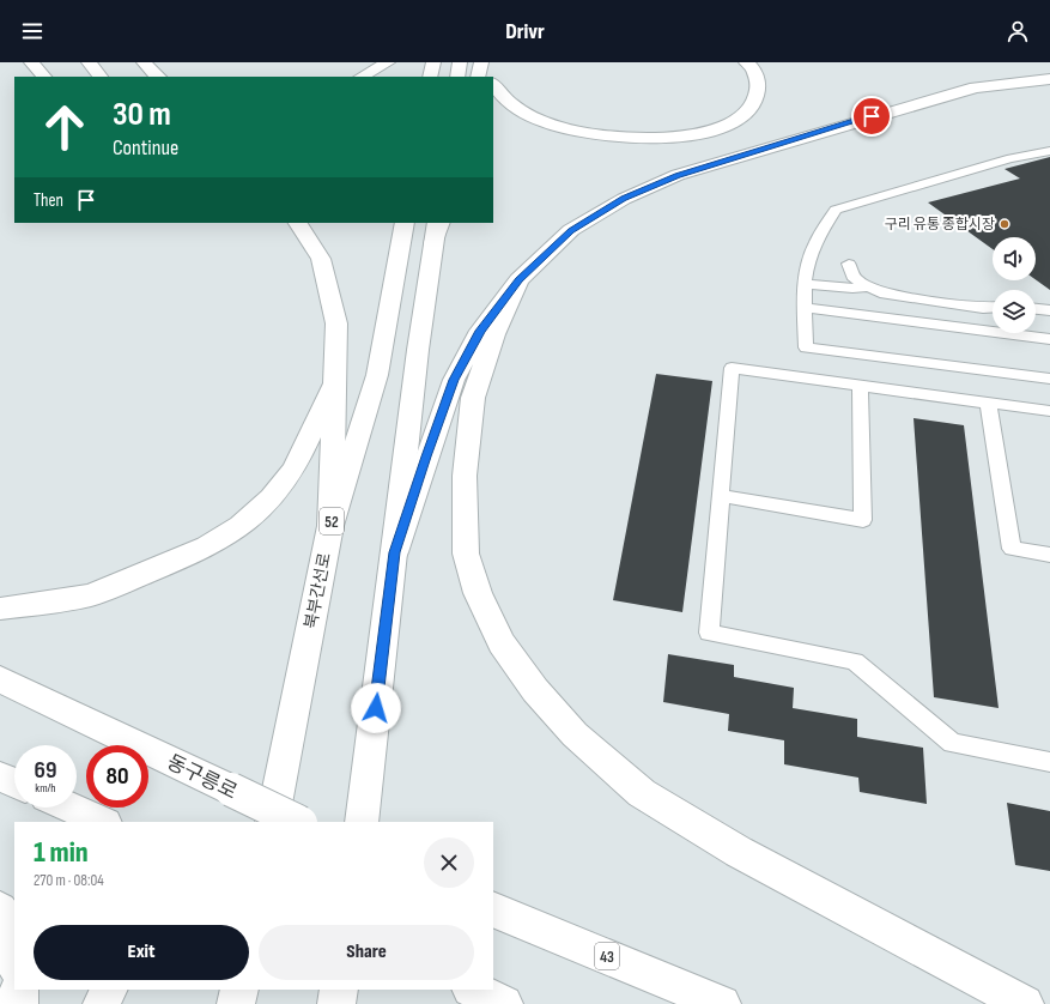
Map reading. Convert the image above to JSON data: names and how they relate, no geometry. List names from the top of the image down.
{
  "streets": {
    "main road": [
      "52",
      "북부간선로",
      "동구릉로",
      "43"
    ]
  },
  "places": ["구리 유통 종합시장"],
  "page": {
    "header": "Drivr",
    "turn": ["30 m", "Continue"],
    "then": "Then",
    "speed": "69 km/h",
    "limit": "80",
    "heading": ["1 min", "270 m · 08:04"],
    "buttons": ["Exit", "Share"]
  }
}
